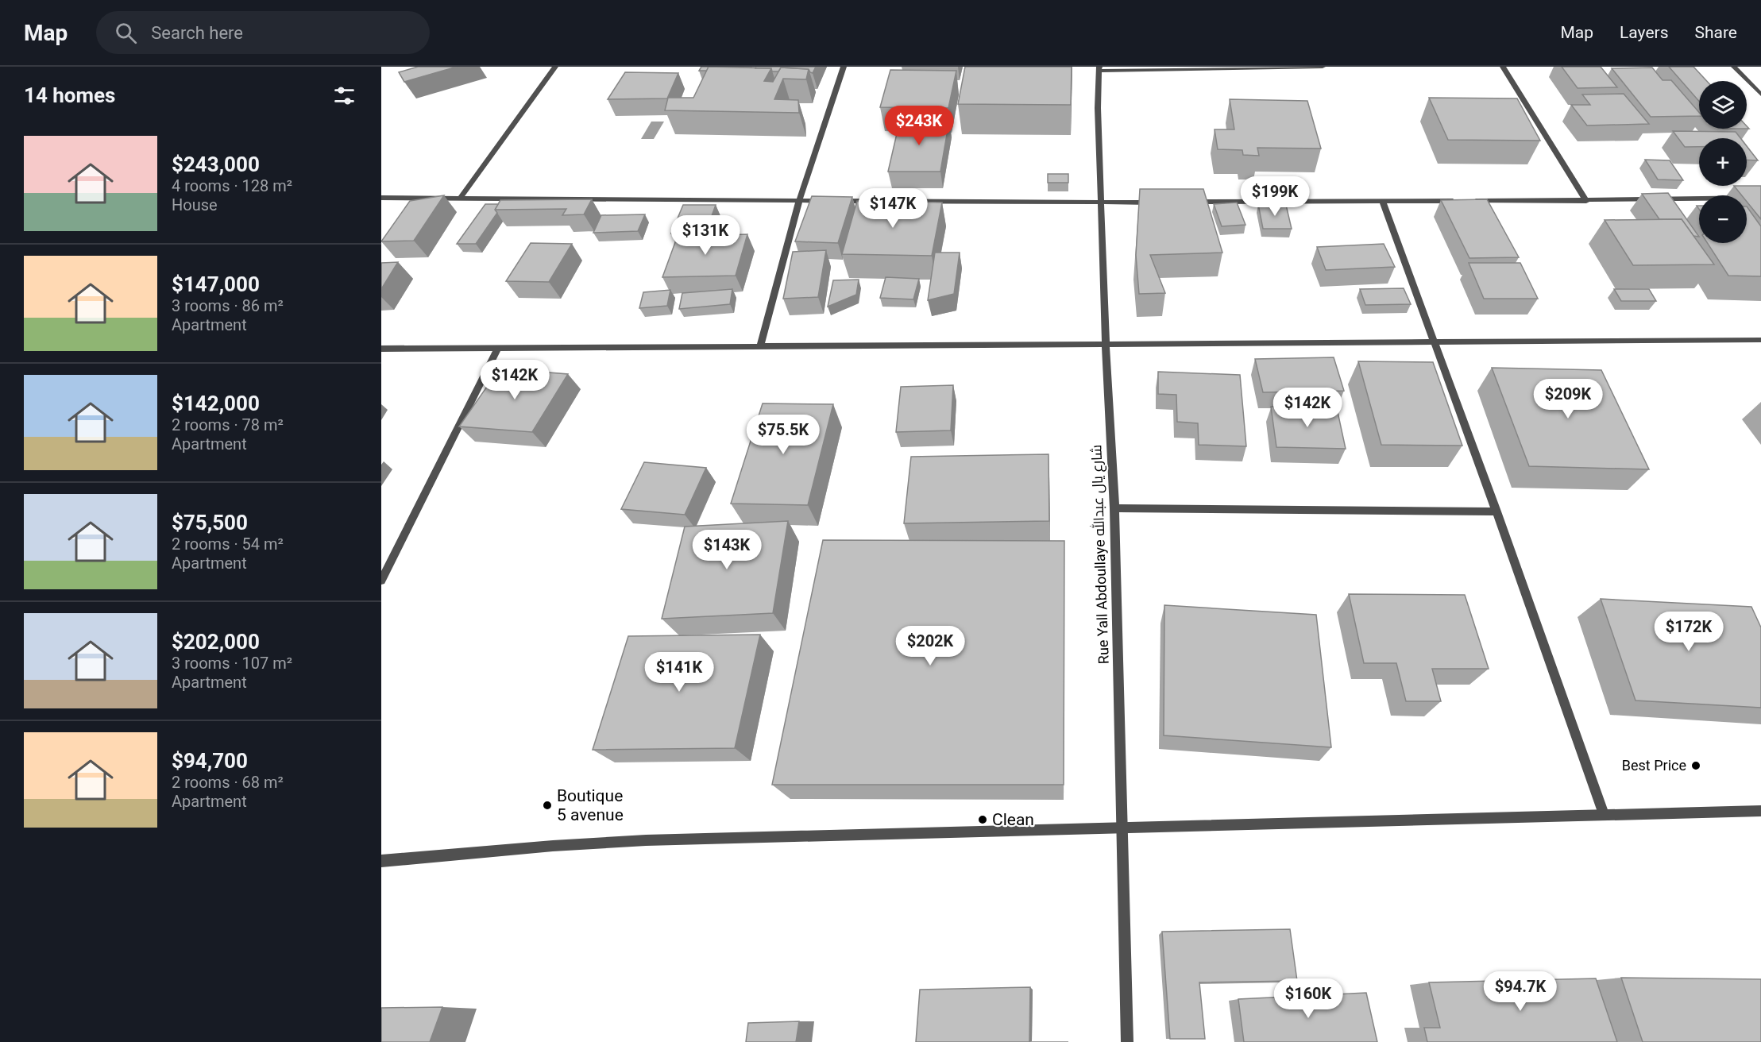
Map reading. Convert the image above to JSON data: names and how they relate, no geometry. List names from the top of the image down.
{
  "streets": {
    "street": ["Rue Yall Abdoullaye شارع يال عبدالله"]
  },
  "places": ["Best Price", "Boutique 5 avenue", "Clean"],
  "page": {
    "header": "Map",
    "search": "Search here",
    "nav": ["Map", "Layers", "Share"],
    "heading": "14 homes",
    "map_buttons": ["+", "−"],
    "price": [
      "$243K",
      "$199K",
      "$147K",
      "$131K",
      "$142K",
      "$209K",
      "$142K",
      "$75.5K",
      "$143K",
      "$172K",
      "$202K",
      "$141K",
      "$94.7K",
      "$160K"
    ],
    "list": [
      {
        "name": "$243,000",
        "note": "4 rooms · 128 m² · House"
      },
      {
        "name": "$147,000",
        "note": "3 rooms · 86 m² · Apartment"
      },
      {
        "name": "$142,000",
        "note": "2 rooms · 78 m² · Apartment"
      },
      {
        "name": "$75,500",
        "note": "2 rooms · 54 m² · Apartment"
      },
      {
        "name": "$202,000",
        "note": "3 rooms · 107 m² · Apartment"
      },
      {
        "name": "$94,700",
        "note": "2 rooms · 68 m² · Apartment"
      }
    ]
  }
}
